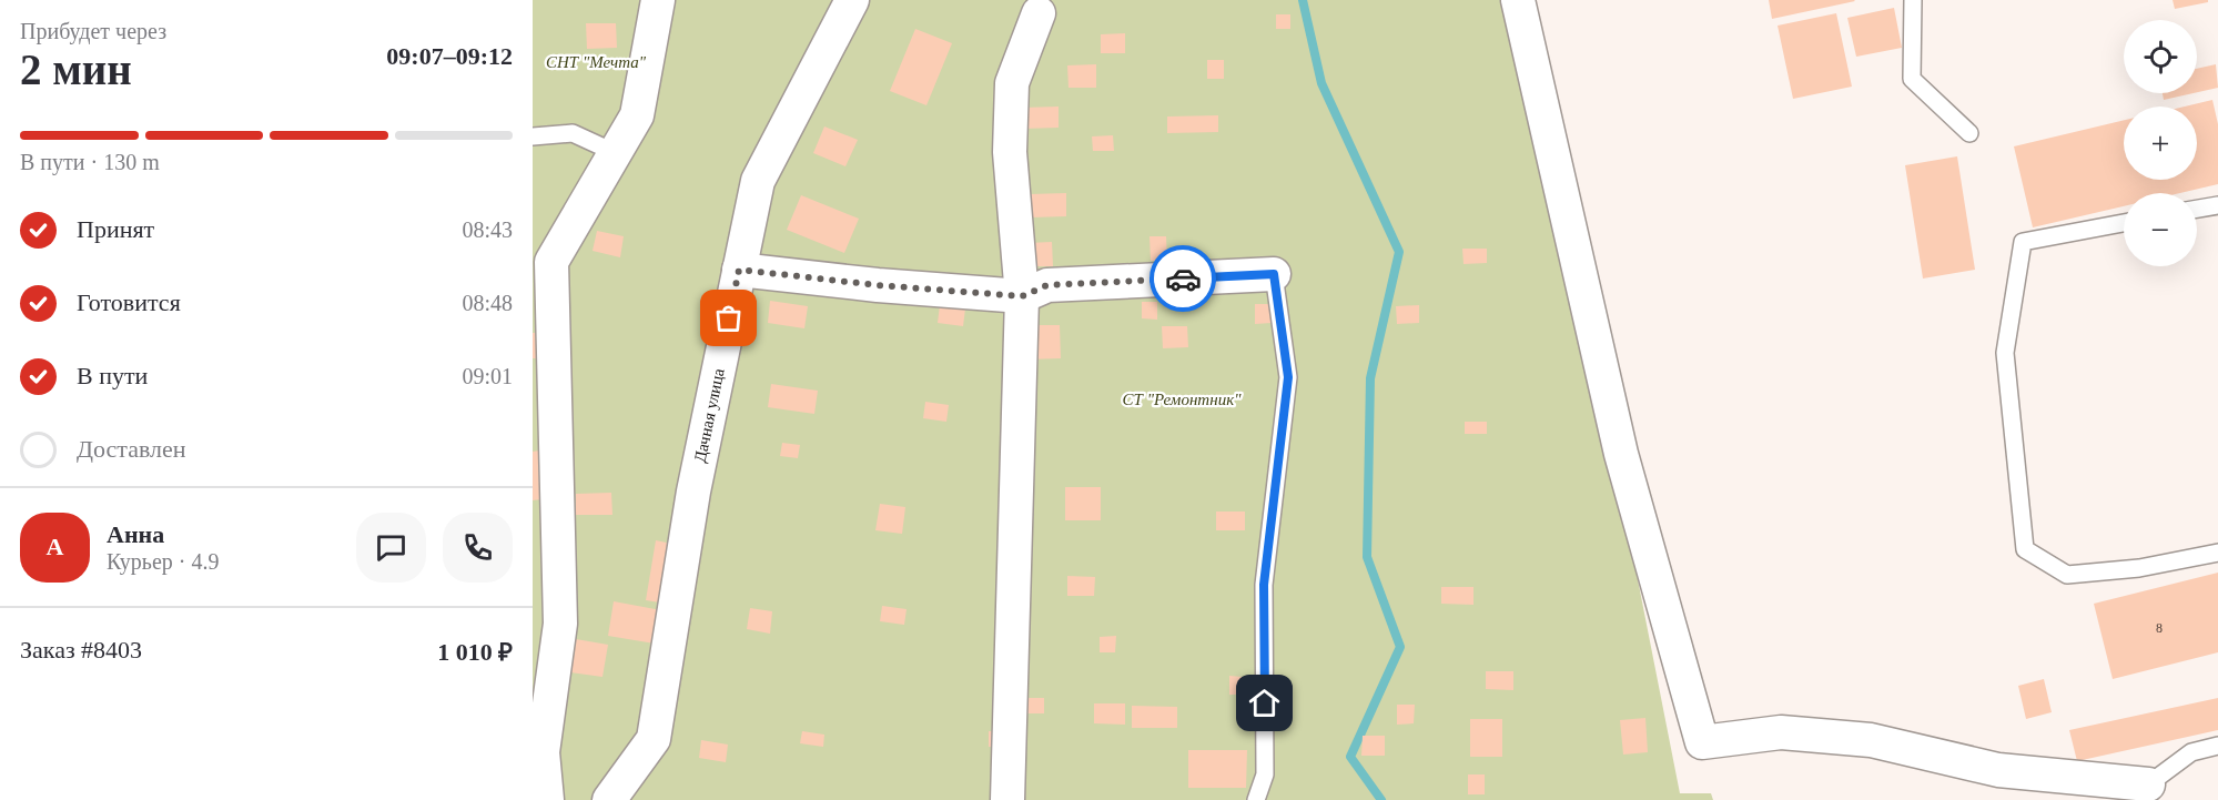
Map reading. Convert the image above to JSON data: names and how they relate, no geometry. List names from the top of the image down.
{
  "streets": {
    "street": ["Дачная улица"]
  },
  "parks": ["СНТ \"Мечта\"", "СТ \"Ремонтник\""],
  "house_numbers": ["8"],
  "page": {
    "heading": ["2 мин", "Прибудет через", "09:07–09:12"],
    "panel": [
      "Анна",
      "Курьер · 4.9",
      "Заказ #8403",
      "1 010 ₽"
    ],
    "map_buttons": ["+", "−"],
    "bar": "В пути · 130 m",
    "list": [
      ["Принят", "08:43"],
      ["Готовится", "08:48"],
      ["В пути", "09:01"],
      "Доставлен"
    ],
    "round": "А"
  }
}
